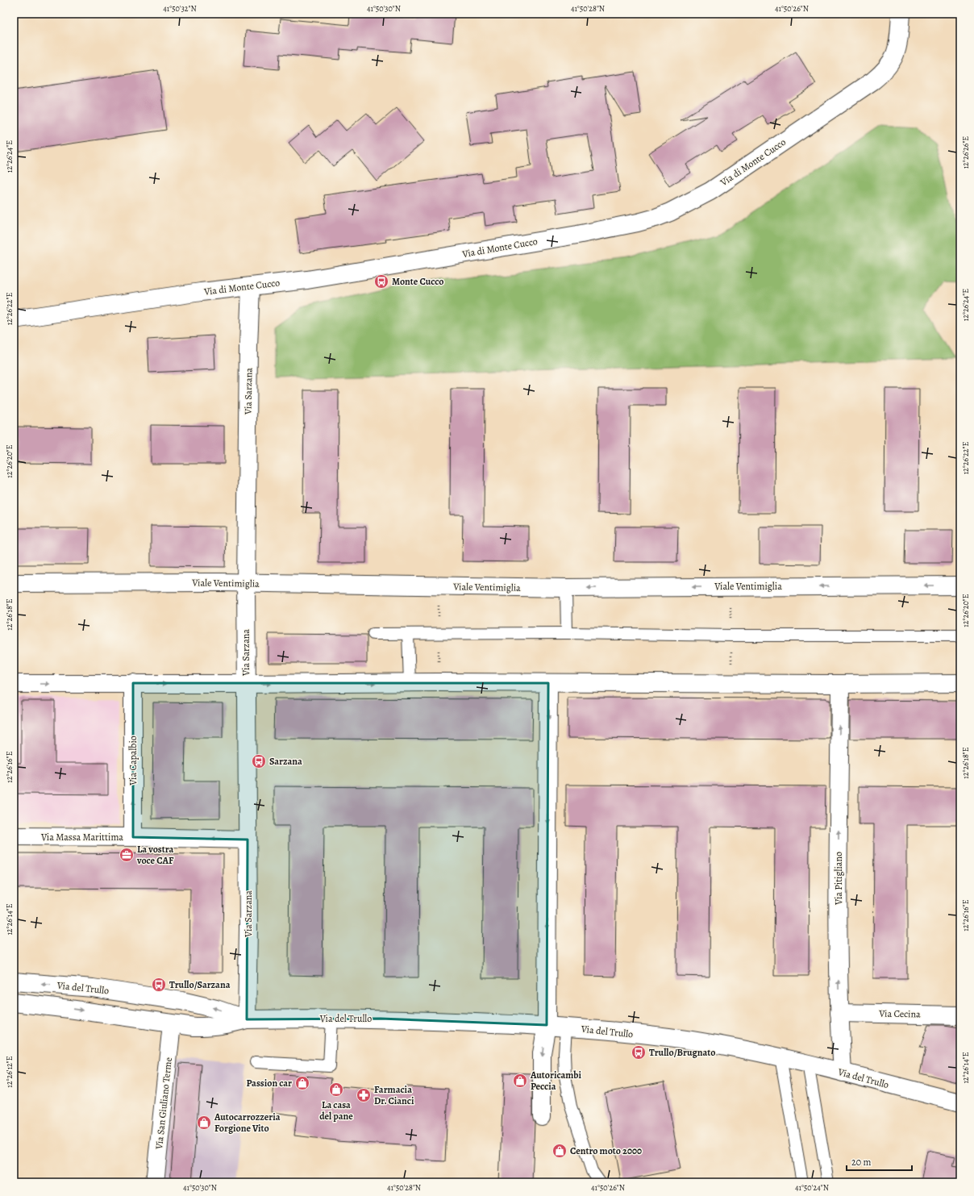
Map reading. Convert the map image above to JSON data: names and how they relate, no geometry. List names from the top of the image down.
{
  "streets": {
    "street": [
      "Via di Monte Cucco",
      "Via Sarzana",
      "Viale Ventimiglia",
      "Via Capalbio",
      "Via Massa Marittima",
      "Via Pitigliano",
      "Via del Trullo",
      "Via Cecina",
      "Via San Giuliano Terme"
    ]
  },
  "crossings": [
    ["Via di Monte Cucco", "Via Sarzana"],
    ["Via Sarzana", "Viale Ventimiglia"],
    ["Via Sarzana", "Via Massa Marittima"],
    ["Via Sarzana", "Via del Trullo"],
    ["Via Capalbio", "Via Massa Marittima"],
    ["Via Pitigliano", "Via del Trullo"],
    ["Via Pitigliano", "Via Cecina"],
    ["Via del Trullo", "Via San Giuliano Terme"]
  ],
  "one_way": ["Via Capalbio", "Via Pitigliano"],
  "places": {
    "bus stop": [
      "Monte Cucco",
      "Sarzana",
      "Trullo/Sarzana",
      "Trullo/Brugnato"
    ],
    "office": ["La vostra voce CAF"],
    "shop": [
      "Autoricambi Peccia",
      "Passion car",
      "La casa del pane",
      "Autocarrozzeria Forgione Vito",
      "Centro moto 2000"
    ],
    "pharmacy": ["Farmacia Dr. Cianci"]
  },
  "scale_bar": "20 m",
  "coordinates": [
    "41°50'32\"N",
    "41°50'30\"N",
    "41°50'28\"N",
    "41°50'26\"N",
    "12°26'26\"E",
    "12°26'24\"E",
    "12°26'22\"E",
    "12°26'20\"E",
    "12°26'18\"E",
    "12°26'16\"E",
    "12°26'14\"E",
    "12°26'12\"E",
    "41°50'24\"N"
  ]
}
